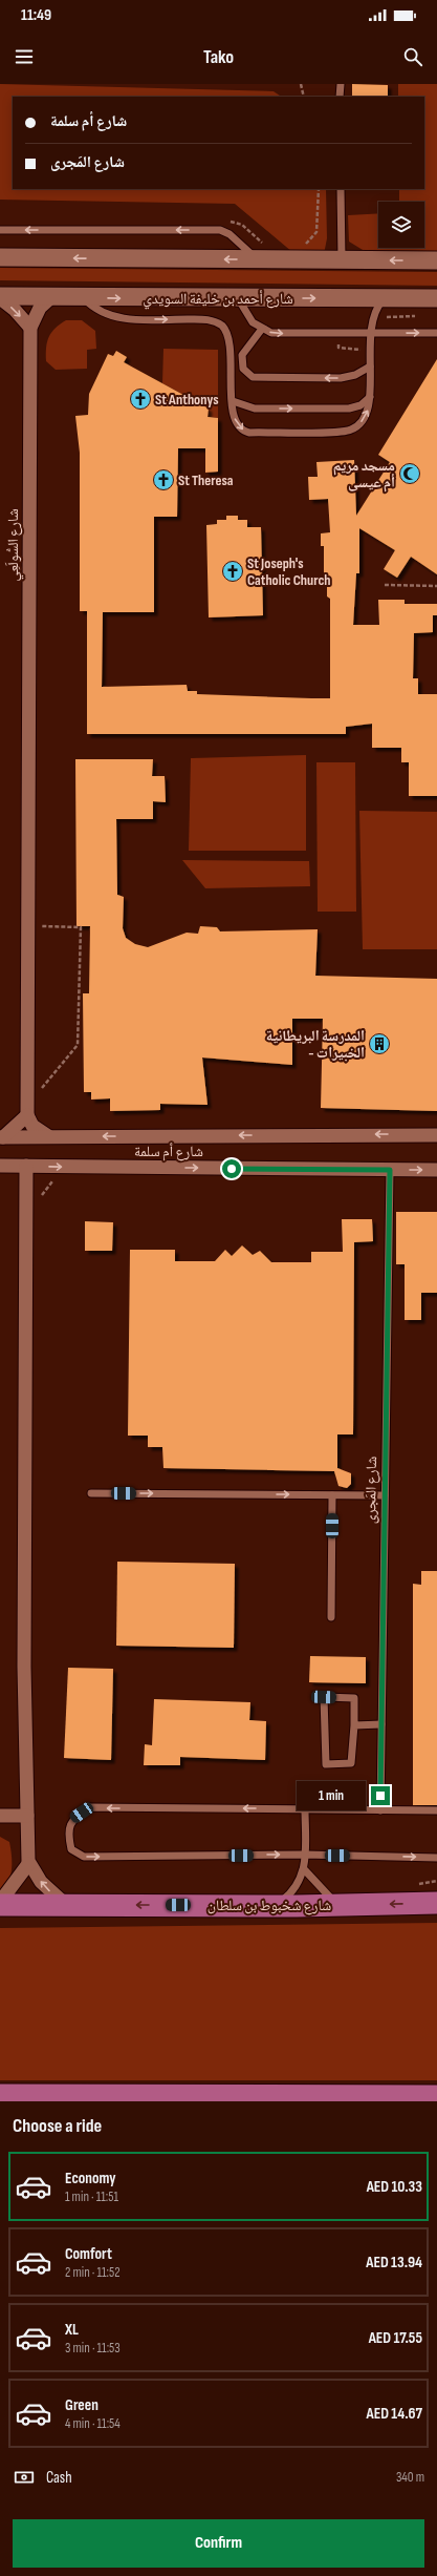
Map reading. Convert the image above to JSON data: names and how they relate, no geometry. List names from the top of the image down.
{
  "streets": {
    "main road": ["شارع شخبوط بن سلطان"],
    "street": ["شارع أحمد بن خليفة السويدي", "شارع السُّولَعِي", "شارع أم سلمة"],
    "lane": ["شارع المَجرى"]
  },
  "crossings": [
    ["شارع أحمد بن خليفة السويدي", "شارع السُّولَعِي"],
    ["شارع أم سلمة", "شارع المَجرى"]
  ],
  "places": {
    "church": ["St Anthonys", "St Theresa", "St Joseph's Catholic Church"],
    "mosque": ["مسجد مريم أم عيسى"],
    "building": ["المدرسة البريطانية - الخبيرات"]
  },
  "page": {
    "status": "11:49",
    "header": "Tako",
    "banner": ["شارع أم سلمة", "شارع المَجرى"],
    "bubble": "1 min",
    "heading": "Choose a ride",
    "list": [
      {
        "name": "Economy",
        "note": "1 min · 11:51",
        "value": "AED 10.33"
      },
      {
        "name": "Comfort",
        "note": "2 min · 11:52",
        "value": "AED 13.94"
      },
      {
        "name": "XL",
        "note": "3 min · 11:53",
        "value": "AED 17.55"
      },
      {
        "name": "Green",
        "note": "4 min · 11:54",
        "value": "AED 14.67"
      }
    ],
    "pay": ["Cash", "340 m"],
    "buttons": "Confirm"
  }
}
